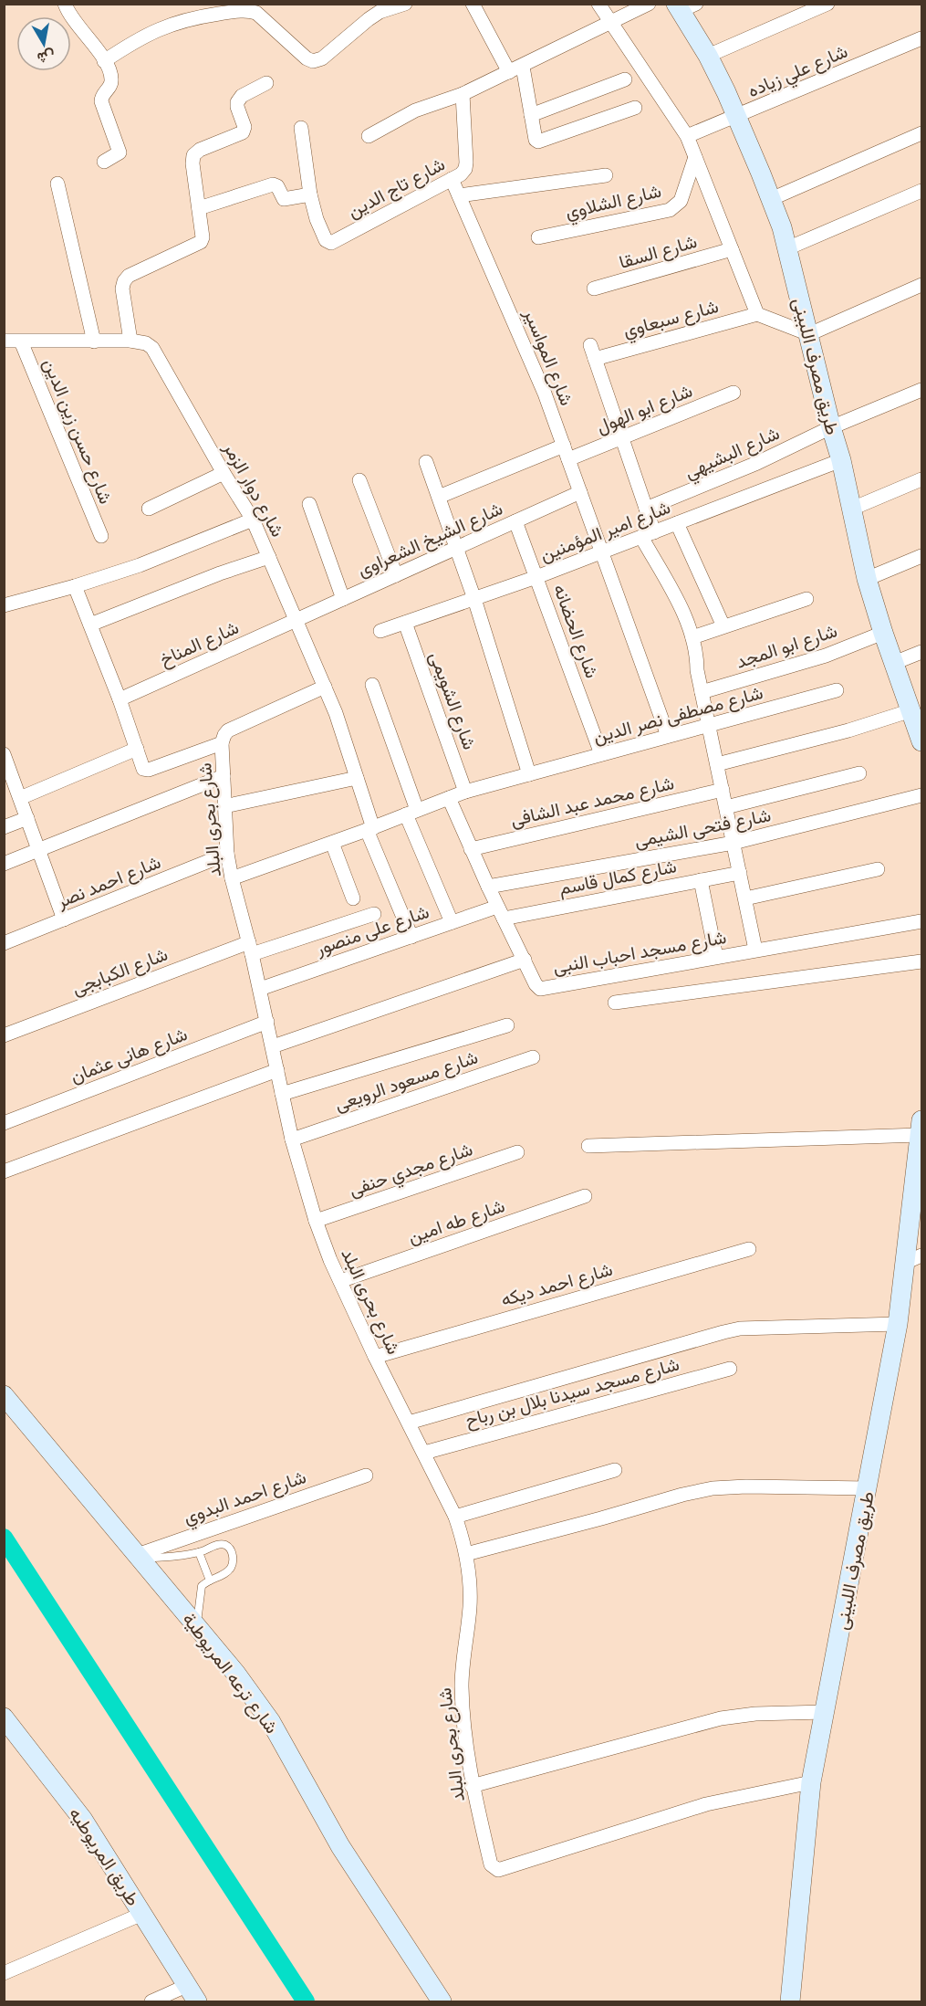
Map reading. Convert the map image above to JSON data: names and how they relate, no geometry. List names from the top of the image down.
{
  "streets": {
    "street": [
      "شارع علي زياده",
      "شارع تاج الدين",
      "شارع الشلاوي",
      "شارع السقا",
      "شارع سبعاوي",
      "شارع المواسير",
      "طريق مصرف اللبينى",
      "شارع ابو الهول",
      "شارع حسن زين الدين",
      "شارع البشيهي",
      "شارع دوار الزمر",
      "شارع امير المؤمنين",
      "شارع الشيخ الشعراوى",
      "شارع الحضانه",
      "شارع المناخ",
      "شارع ابو المجد",
      "شارع الشويمى",
      "شارع مصطفى نصر الدين",
      "شارع محمد عبد الشافى",
      "شارع بحرى البلد",
      "شارع فتحى الشيمى",
      "شارع كمال قاسم",
      "شارع احمد نصر",
      "شارع على منصور",
      "شارع مسجد احباب النبى",
      "شارع الكبابجى",
      "شارع هانى عثمان",
      "شارع مسعود الرويعى",
      "شارع مجدي حنفى",
      "شارع طه امين",
      "شارع احمد ديكه",
      "شارع مسجد سيدنا بلال بن رباح",
      "شارع احمد البدوي",
      "شارع ترعه المريوطية",
      "طريق المريوطيه"
    ]
  },
  "crossings": [
    ["شارع علي زياده", "طريق مصرف اللبينى"],
    ["شارع تاج الدين", "شارع المواسير"],
    ["شارع سبعاوي", "شارع ابو الهول"],
    ["شارع المواسير", "شارع ابو الهول"],
    ["شارع المواسير", "شارع امير المؤمنين"],
    ["شارع المواسير", "شارع الشيخ الشعراوى"],
    ["شارع المواسير", "شارع مصطفى نصر الدين"],
    ["طريق مصرف اللبينى", "شارع البشيهي"],
    ["طريق مصرف اللبينى", "شارع امير المؤمنين"],
    ["طريق مصرف اللبينى", "شارع ابو المجد"],
    ["طريق مصرف اللبينى", "شارع بحرى البلد"],
    ["شارع حسن زين الدين", "شارع دوار الزمر"],
    ["شارع دوار الزمر", "شارع الشيخ الشعراوى"],
    ["شارع دوار الزمر", "شارع المناخ"],
    ["شارع دوار الزمر", "شارع مصطفى نصر الدين"],
    ["شارع دوار الزمر", "شارع على منصور"],
    ["شارع امير المؤمنين", "شارع الحضانه"],
    ["شارع امير المؤمنين", "شارع الشويمى"],
    ["شارع الشيخ الشعراوى", "شارع الحضانه"],
    ["شارع الشيخ الشعراوى", "شارع المناخ"],
    ["شارع الحضانه", "شارع مصطفى نصر الدين"],
    ["شارع الشويمى", "شارع مصطفى نصر الدين"],
    ["شارع مصطفى نصر الدين", "شارع بحرى البلد"],
    ["شارع مصطفى نصر الدين", "شارع مسجد احباب النبى"],
    ["شارع محمد عبد الشافى", "شارع مسجد احباب النبى"],
    ["شارع بحرى البلد", "شارع احمد نصر"],
    ["شارع بحرى البلد", "شارع على منصور"],
    ["شارع بحرى البلد", "شارع الكبابجى"],
    ["شارع بحرى البلد", "شارع هانى عثمان"],
    ["شارع بحرى البلد", "شارع مسعود الرويعى"],
    ["شارع بحرى البلد", "شارع مجدي حنفى"],
    ["شارع بحرى البلد", "شارع طه امين"],
    ["شارع بحرى البلد", "شارع احمد ديكه"],
    ["شارع بحرى البلد", "شارع مسجد سيدنا بلال بن رباح"],
    ["شارع فتحى الشيمى", "شارع مسجد احباب النبى"],
    ["شارع كمال قاسم", "شارع على منصور"],
    ["شارع كمال قاسم", "شارع مسجد احباب النبى"],
    ["شارع على منصور", "شارع مسجد احباب النبى"],
    ["شارع احمد البدوي", "شارع ترعه المريوطية"]
  ],
  "north": "bottom"
}
